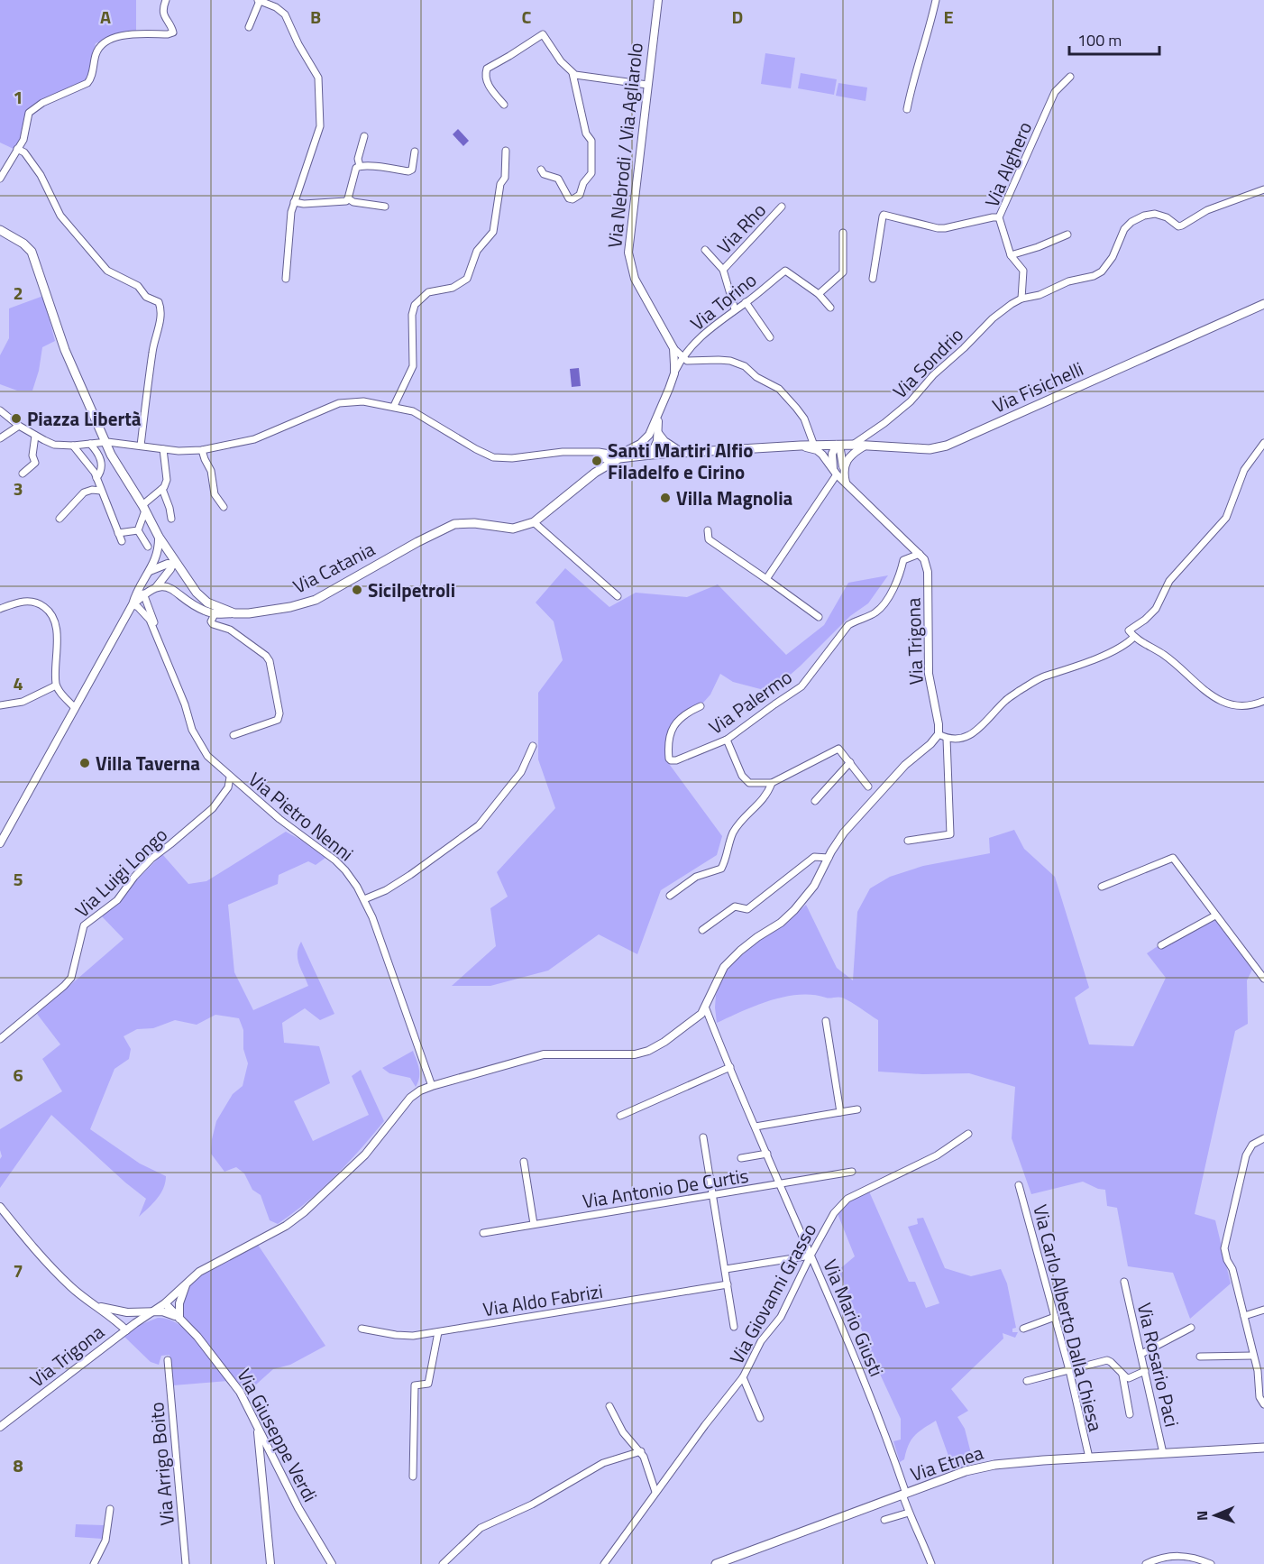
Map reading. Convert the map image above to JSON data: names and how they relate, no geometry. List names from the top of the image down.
{
  "streets": {
    "main road": ["Via Fisichelli", "Via Catania", "Via Etnea"],
    "street": [
      "Via Nebrodi / Via Agliarolo",
      "Via Alghero",
      "Via Rho",
      "Via Torino",
      "Via Sondrio",
      "Via Trigona",
      "Via Palermo",
      "Via Pietro Nenni",
      "Via Luigi Longo",
      "Via Antonio De Curtis",
      "Via Giovanni Grasso",
      "Via Aldo Fabrizi",
      "Via Mario Giusti",
      "Via Carlo Alberto Dalla Chiesa",
      "Via Rosario Paci",
      "Via Giuseppe Verdi",
      "Via Arrigo Boito"
    ]
  },
  "crossings": [
    ["Via Alghero", "Via Sondrio"],
    ["Via Sondrio", "Via Fisichelli"],
    ["Via Fisichelli", "Via Catania"],
    ["Via Catania", "Via Trigona"],
    ["Via Trigona", "Via Palermo"],
    ["Via Trigona", "Via Pietro Nenni"],
    ["Via Trigona", "Via Mario Giusti"],
    ["Via Trigona", "Via Giuseppe Verdi"],
    ["Via Pietro Nenni", "Via Luigi Longo"],
    ["Via Antonio De Curtis", "Via Mario Giusti"],
    ["Via Giovanni Grasso", "Via Mario Giusti"],
    ["Via Mario Giusti", "Via Etnea"],
    ["Via Carlo Alberto Dalla Chiesa", "Via Etnea"],
    ["Via Rosario Paci", "Via Etnea"]
  ],
  "places": [
    "Piazza Libertà",
    "Santi Martiri Alfio Filadelfo e Cirino",
    "Villa Magnolia",
    "Sicilpetroli",
    "Villa Taverna"
  ],
  "scale_bar": "100 m",
  "north": "left",
  "grid": {
    "columns": [
      "A",
      "B",
      "C",
      "D",
      "E"
    ],
    "rows": [
      "1",
      "2",
      "3",
      "4",
      "5",
      "6",
      "7",
      "8"
    ]
  }
}
